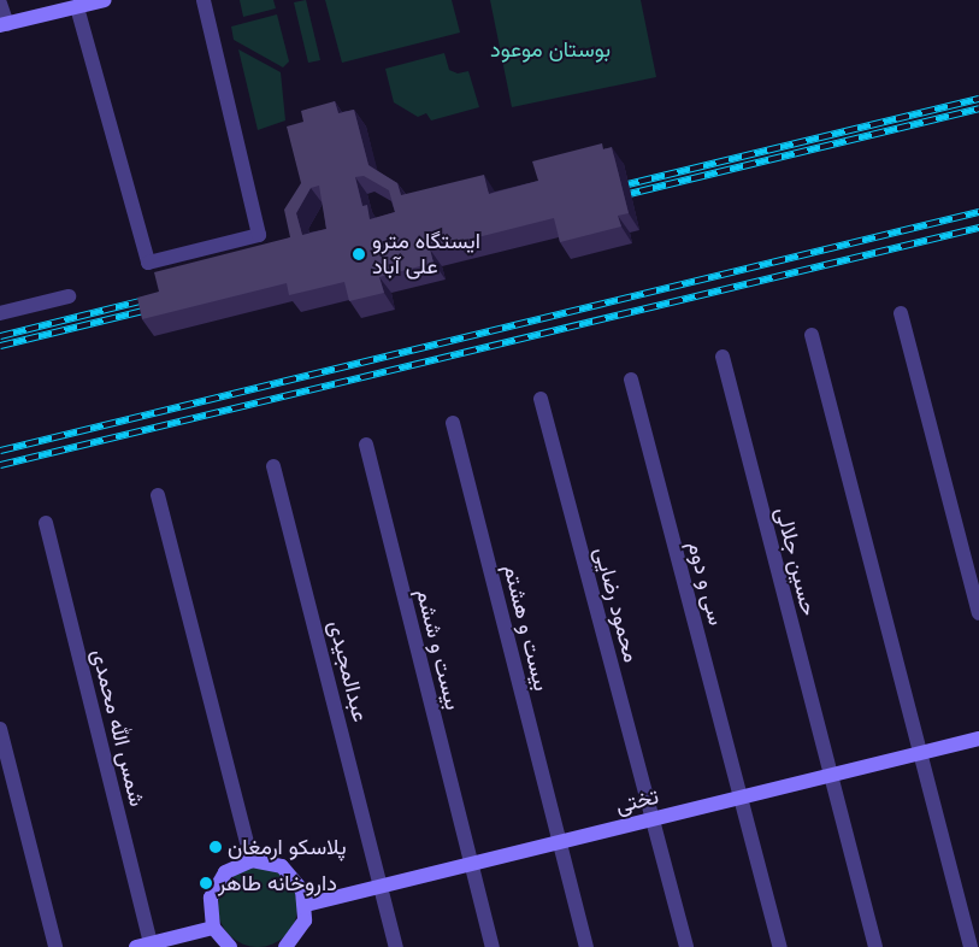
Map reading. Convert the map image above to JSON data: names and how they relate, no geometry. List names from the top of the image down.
{
  "streets": {
    "main road": ["تختی"],
    "street": [
      "حسین جلالی",
      "سی و دوم",
      "محمود رضایی",
      "بیست و هشتم",
      "بیست و ششم",
      "عبدالمجیدی",
      "شمس الله محمدی"
    ]
  },
  "crossings": [
    ["حسین جلالی", "تختی"],
    ["سی و دوم", "تختی"],
    ["محمود رضایی", "تختی"],
    ["بیست و هشتم", "تختی"],
    ["بیست و ششم", "تختی"],
    ["عبدالمجیدی", "تختی"]
  ],
  "parks": ["بوستان موعود"],
  "places": ["ایستگاه مترو علی آباد", "پلاسکو ارمغان", "داروخانه طاهر"]
}
